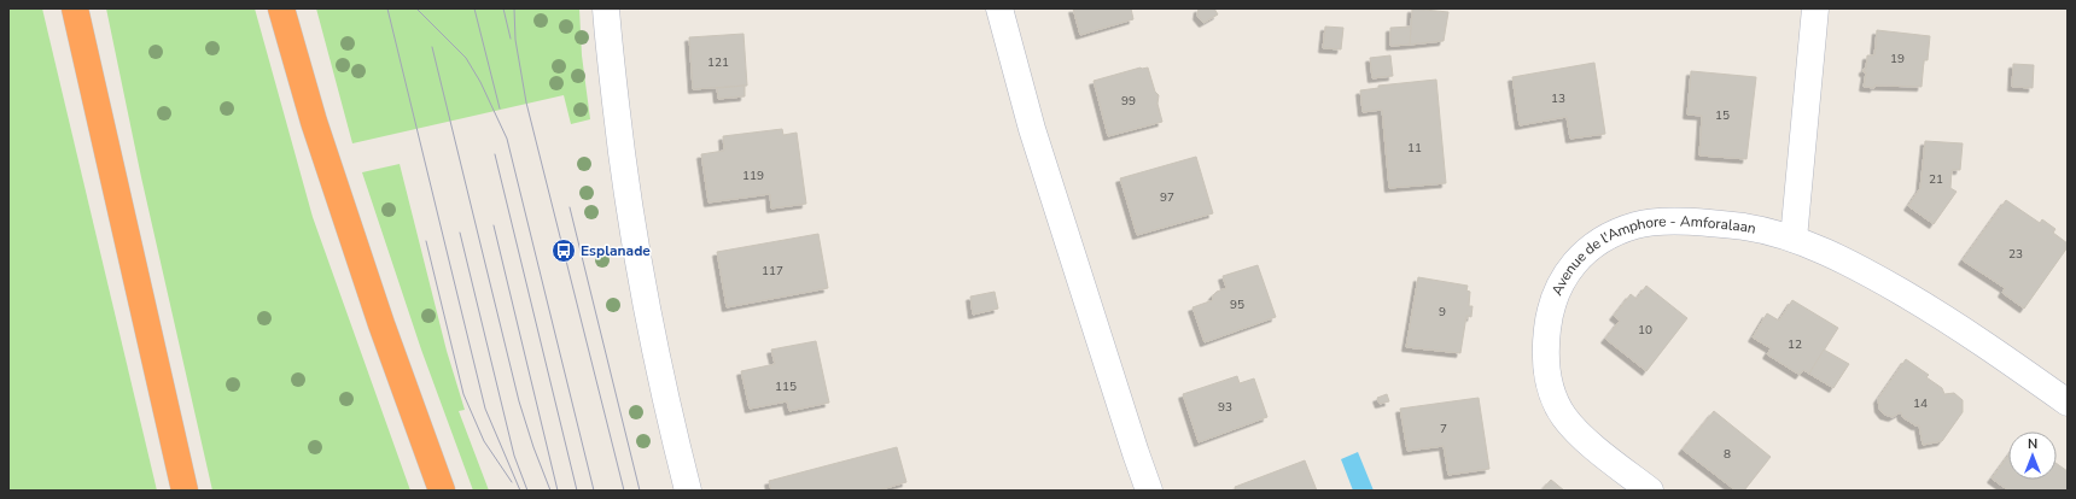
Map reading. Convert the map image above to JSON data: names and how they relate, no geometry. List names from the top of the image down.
{
  "streets": {
    "street": ["Avenue de l'Amphore - Amforalaan"]
  },
  "places": {
    "bus stop": ["Esplanade"]
  },
  "house_numbers": [
    "19",
    "121",
    "13",
    "99",
    "15",
    "11",
    "119",
    "21",
    "97",
    "23",
    "117",
    "95",
    "9",
    "10",
    "12",
    "115",
    "14",
    "93",
    "7",
    "8"
  ],
  "north": "top"
}
